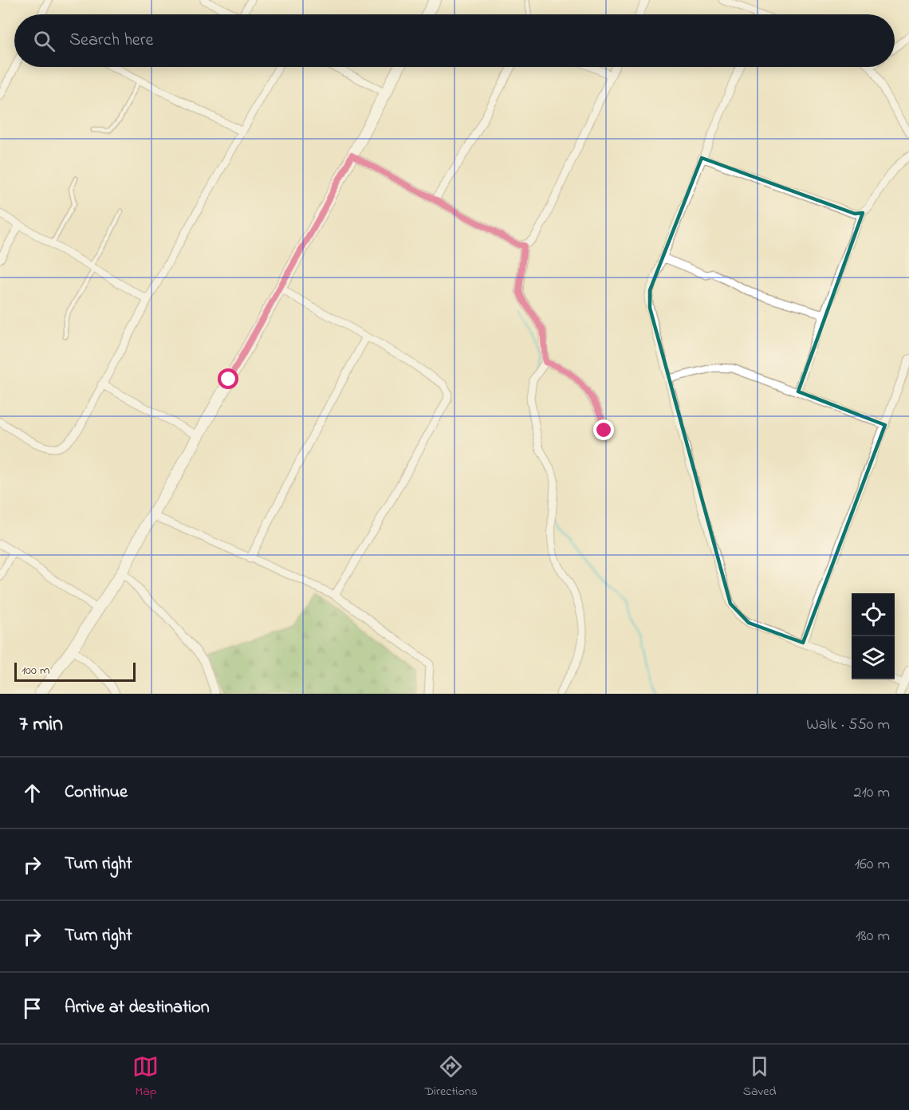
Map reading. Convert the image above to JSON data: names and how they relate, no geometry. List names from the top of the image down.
{
  "scale_bar": "100 m",
  "page": {
    "search": "Search here",
    "scale": "100 m",
    "heading": ["7 min", "Walk · 550 m"],
    "list": [
      ["Continue", "210 m"],
      ["Turn right", "160 m"],
      ["Turn right", "180 m"],
      "Arrive at destination"
    ],
    "nav": ["Map", "Directions", "Saved"]
  }
}
